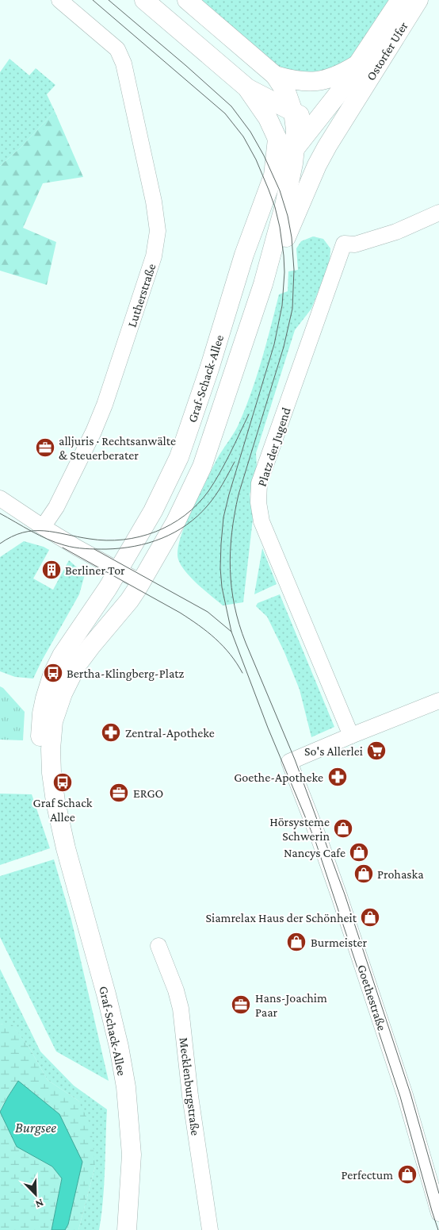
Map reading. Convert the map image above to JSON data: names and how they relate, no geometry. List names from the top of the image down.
{
  "streets": {
    "street": [
      "Ostorfer Ufer",
      "Lutherstraße",
      "Graf-Schack-Allee",
      "Platz der Jugend",
      "Goethestraße",
      "Mecklenburgstraße"
    ]
  },
  "crossings": [
    ["Ostorfer Ufer", "Graf-Schack-Allee"],
    ["Platz der Jugend", "Goethestraße"]
  ],
  "water": ["Burgsee"],
  "places": {
    "office": ["alljuris · Rechtsanwälte & Steuerberater", "ERGO", "Hans-Joachim Paar"],
    "building": ["Berliner Tor"],
    "bus stop": ["Bertha-Klingberg-Platz", "Graf Schack Allee"],
    "pharmacy": ["Zentral-Apotheke", "Goethe-Apotheke"],
    "supermarket": ["So's Allerlei"],
    "shop": [
      "Hörsysteme Schwerin",
      "Nancys Cafe",
      "Prohaska",
      "Siamrelax Haus der Schönheit",
      "Burmeister",
      "Perfectum"
    ]
  },
  "north": "bottom right"
}
